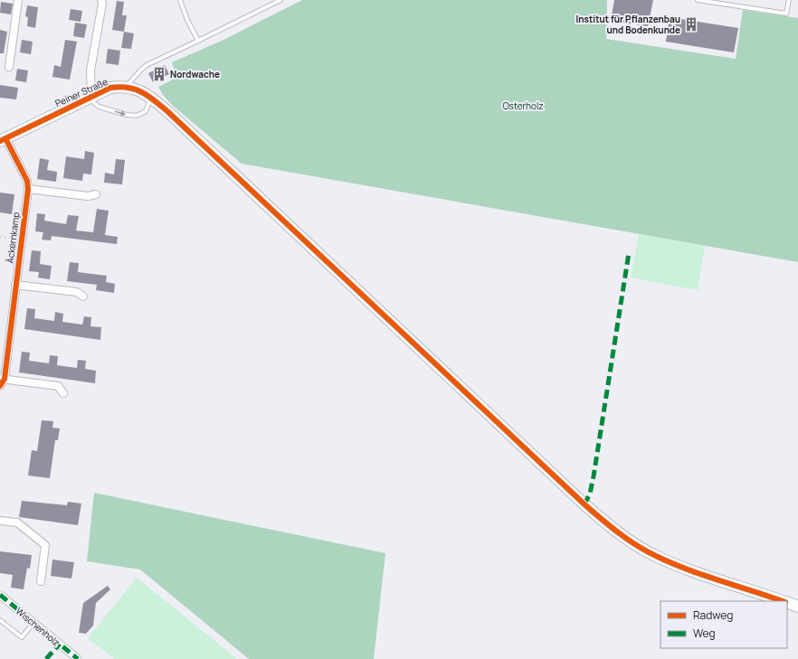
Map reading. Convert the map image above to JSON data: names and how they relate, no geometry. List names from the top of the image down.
{
  "streets": {
    "main road": ["Peiner Straße"],
    "street": ["Äckernkamp", "Wischenholz"]
  },
  "crossings": [
    ["Peiner Straße", "Äckernkamp"]
  ],
  "parks": ["Osterholz"],
  "places": {
    "building": ["Institut für Pflanzenbau und Bodenkunde", "Nordwache"]
  },
  "legend": ["Radweg", "Weg"]
}
